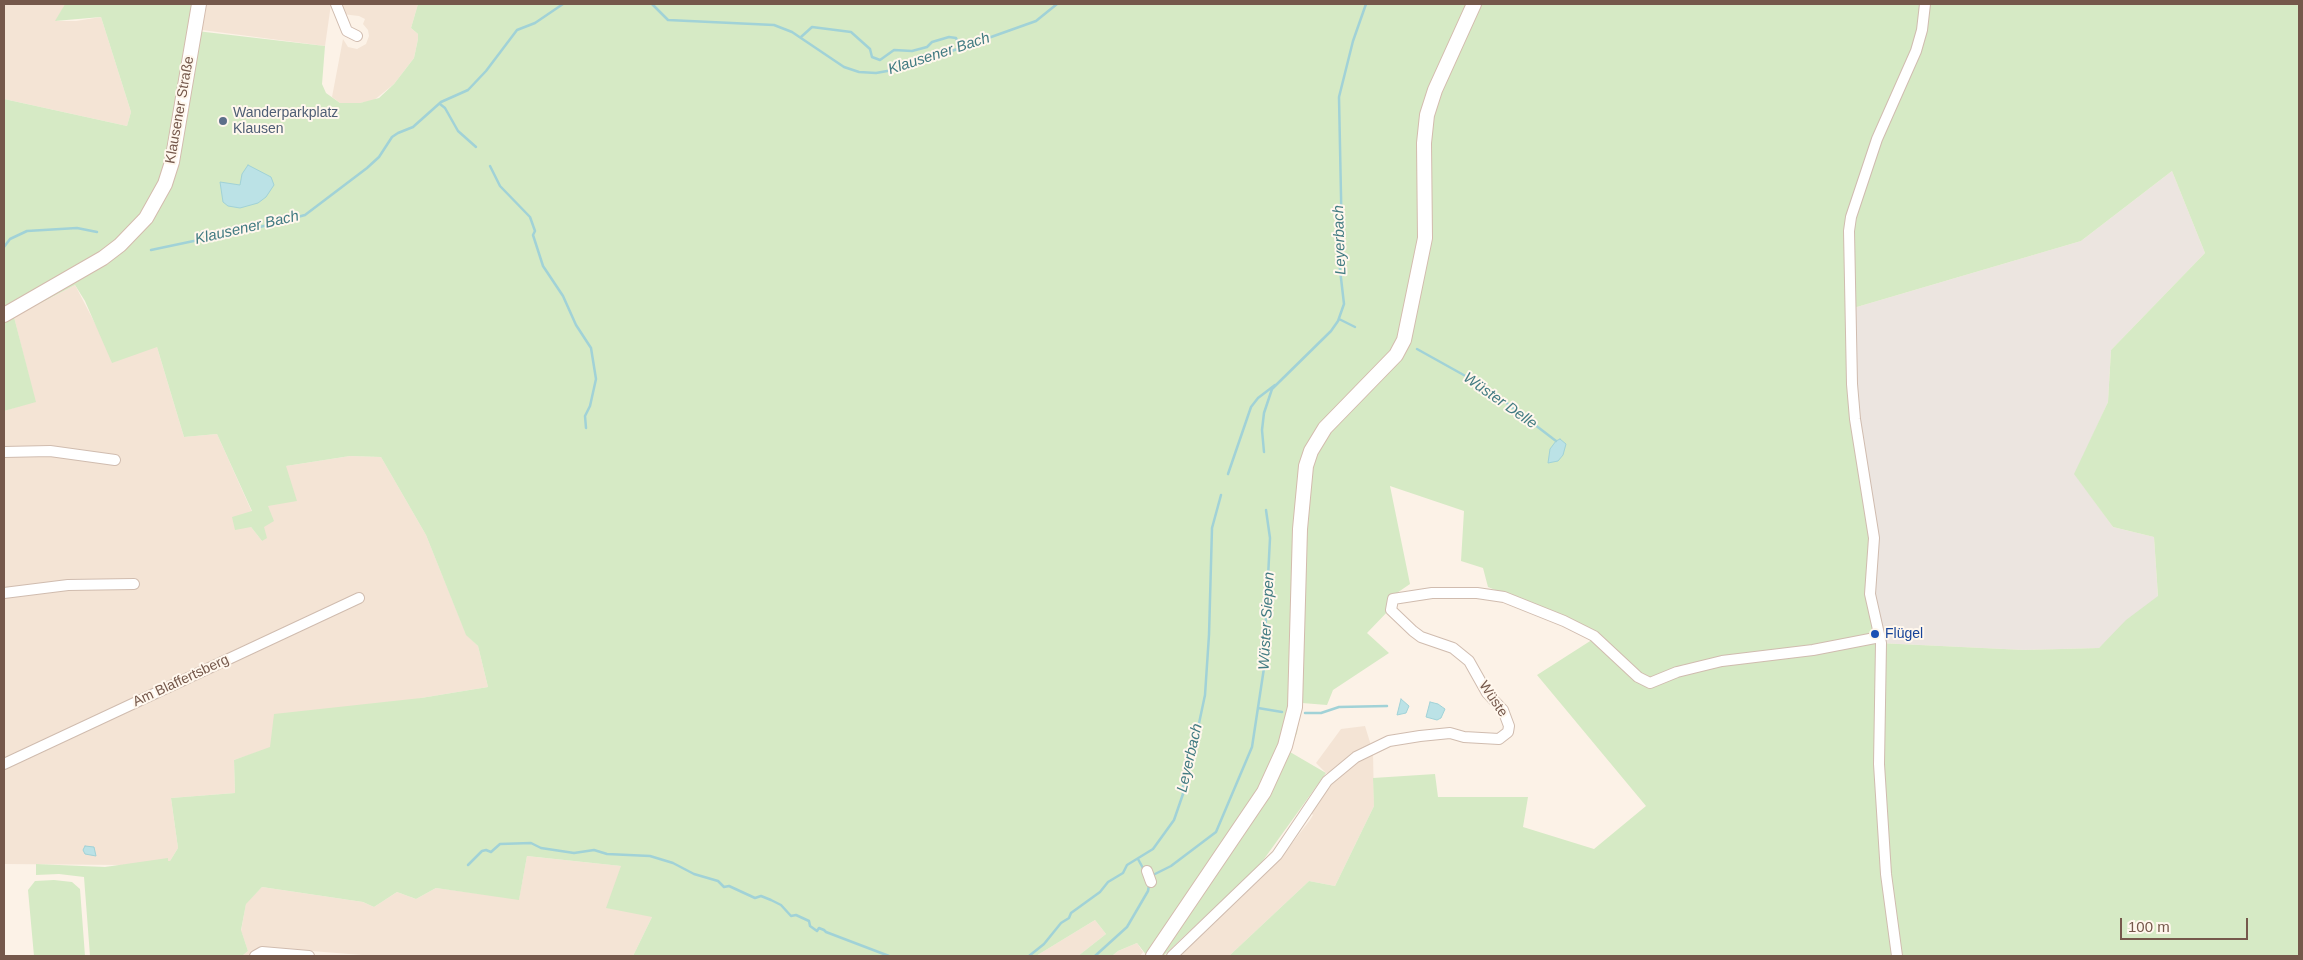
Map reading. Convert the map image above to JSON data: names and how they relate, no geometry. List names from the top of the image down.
{
  "streets": {
    "main road": ["Klausener Straße"],
    "street": ["Am Blaffertsberg", "Wüste"]
  },
  "water": [
    "Klausener Bach",
    "Leyerbach",
    "Wüster Delle",
    "Wüster Siepen"
  ],
  "places": ["Wanderparkplatz Klausen", "Flügel"],
  "scale_bar": "100 m"
}
